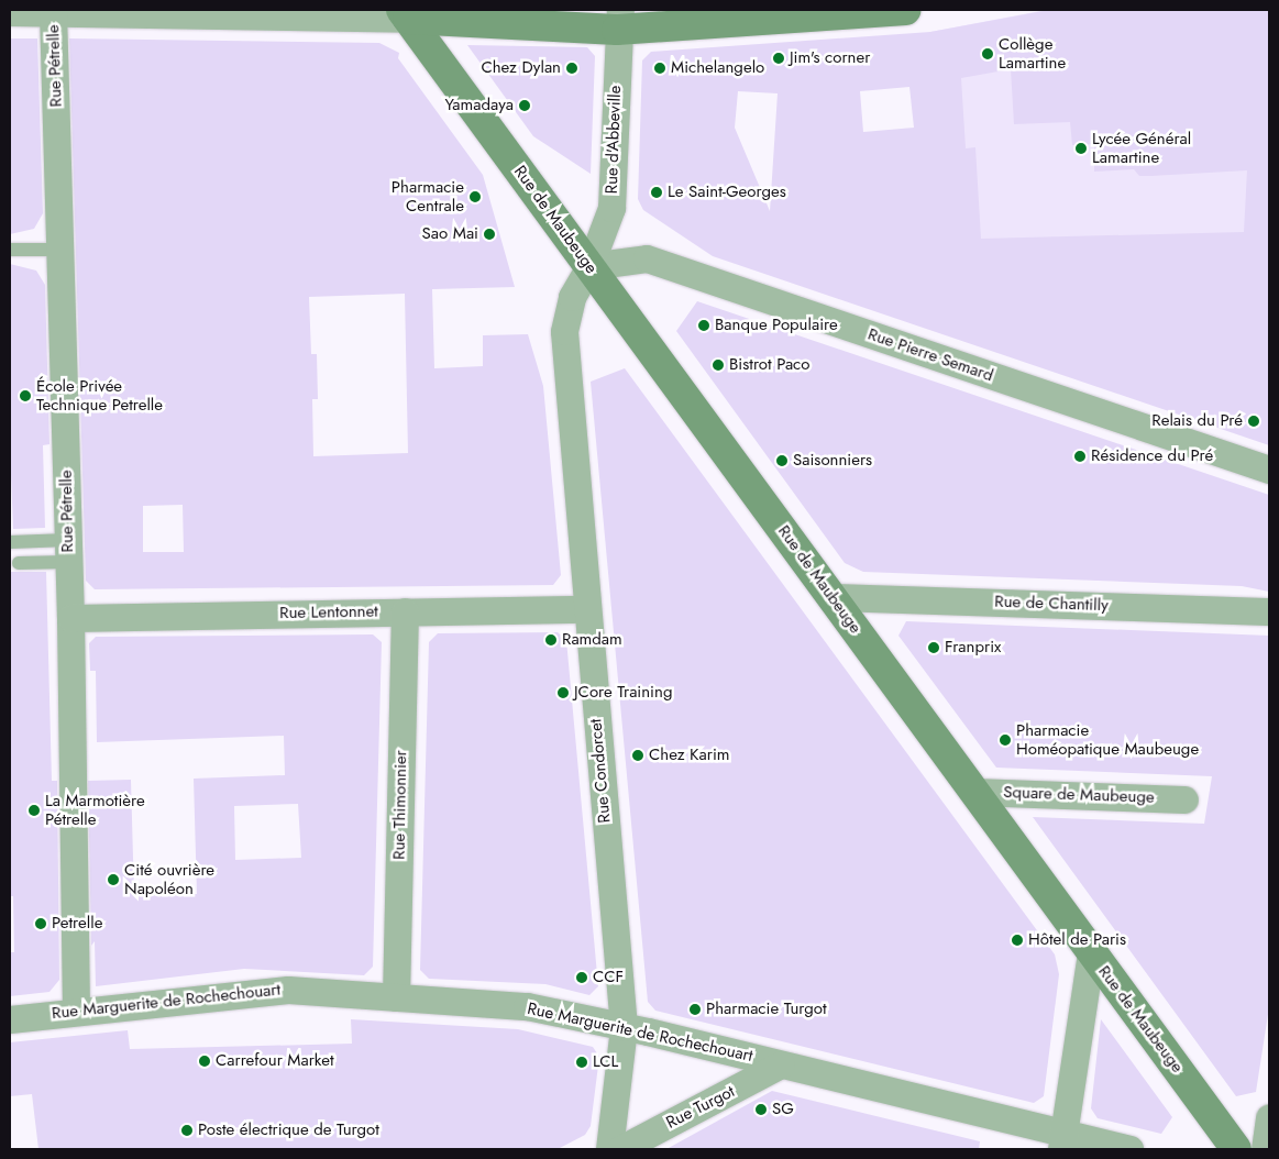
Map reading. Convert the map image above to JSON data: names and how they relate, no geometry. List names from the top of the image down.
{
  "streets": {
    "main road": ["Rue de Maubeuge"],
    "street": [
      "Rue Pétrelle",
      "Rue d'Abbeville",
      "Rue Pierre Semard",
      "Rue de Chantilly",
      "Rue Lentonnet",
      "Rue Condorcet",
      "Square de Maubeuge",
      "Rue Thimonnier",
      "Rue Marguerite de Rochechouart",
      "Rue Turgot"
    ]
  },
  "crossings": [
    ["Rue Pétrelle", "Rue Lentonnet"],
    ["Rue Pétrelle", "Rue Marguerite de Rochechouart"],
    ["Rue d'Abbeville", "Rue de Maubeuge"],
    ["Rue d'Abbeville", "Rue Pierre Semard"],
    ["Rue d'Abbeville", "Rue Condorcet"],
    ["Rue de Maubeuge", "Rue Pierre Semard"],
    ["Rue de Maubeuge", "Rue de Chantilly"],
    ["Rue de Maubeuge", "Rue Condorcet"],
    ["Rue de Maubeuge", "Square de Maubeuge"],
    ["Rue Pierre Semard", "Rue Condorcet"],
    ["Rue Lentonnet", "Rue Condorcet"],
    ["Rue Lentonnet", "Rue Thimonnier"],
    ["Rue Condorcet", "Rue Marguerite de Rochechouart"],
    ["Rue Thimonnier", "Rue Marguerite de Rochechouart"],
    ["Rue Marguerite de Rochechouart", "Rue Turgot"]
  ],
  "places": [
    "Collège Lamartine",
    "Jim's corner",
    "Chez Dylan",
    "Michelangelo",
    "Yamadaya",
    "Lycée Général Lamartine",
    "Le Saint-Georges",
    "Pharmacie Centrale",
    "Sao Mai",
    "Banque Populaire",
    "Bistrot Paco",
    "École Privée Technique Petrelle",
    "Relais du Pré",
    "Résidence du Pré",
    "Saisonniers",
    "Ramdam",
    "Franprix",
    "JCore Training",
    "Pharmacie Homéopatique Maubeuge",
    "Chez Karim",
    "La Marmotière Pétrelle",
    "Cité ouvrière Napoléon",
    "Petrelle",
    "Hôtel de Paris",
    "CCF",
    "Pharmacie Turgot",
    "Carrefour Market",
    "LCL",
    "SG",
    "Poste électrique de Turgot"
  ]
}
